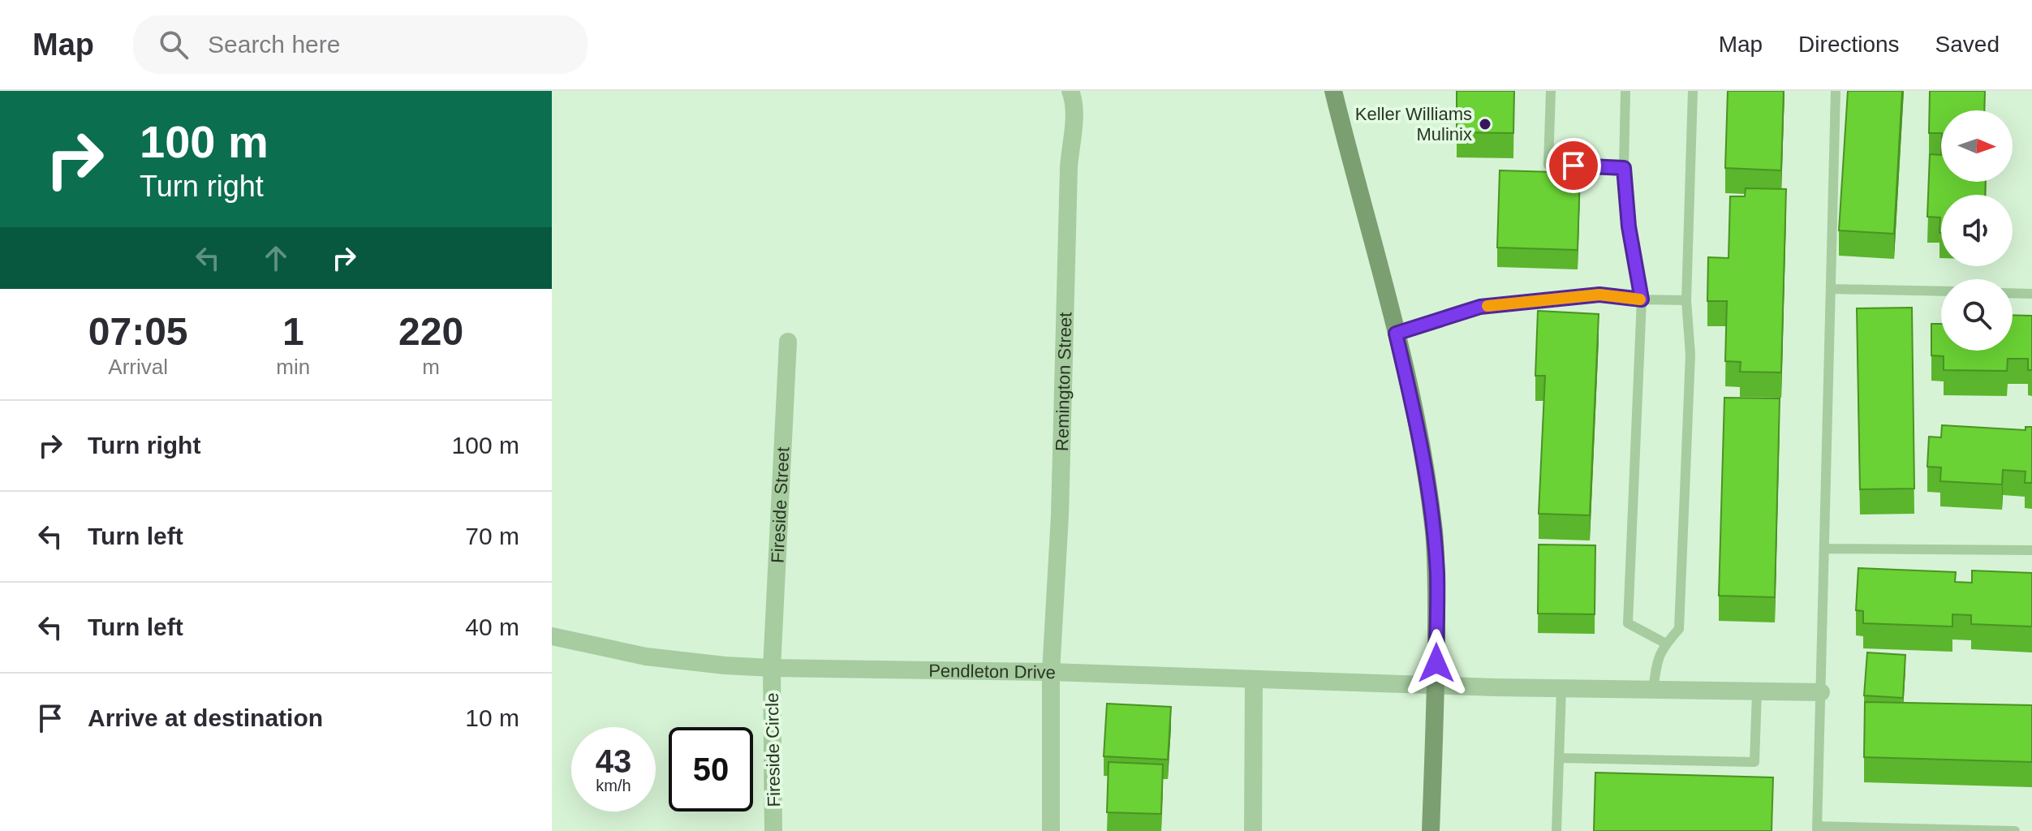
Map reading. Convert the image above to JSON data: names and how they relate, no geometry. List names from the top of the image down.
{
  "streets": {
    "street": [
      "Remington Street",
      "Fireside Street",
      "Pendleton Drive",
      "Fireside Circle"
    ]
  },
  "crossings": [
    ["Remington Street", "Pendleton Drive"],
    ["Fireside Street", "Pendleton Drive"],
    ["Fireside Street", "Fireside Circle"],
    ["Pendleton Drive", "Fireside Circle"]
  ],
  "places": ["Keller Williams Mulinix"],
  "north": "right",
  "page": {
    "header": "Map",
    "search": "Search here",
    "nav": ["Map", "Directions", "Saved"],
    "turn": ["100 m", "Turn right"],
    "eta": [
      "07:05",
      "Arrival",
      "1",
      "min",
      "220",
      "m"
    ],
    "list": [
      {
        "name": "Turn right",
        "value": "100 m"
      },
      {
        "name": "Turn left",
        "value": "70 m"
      },
      {
        "name": "Turn left",
        "value": "40 m"
      },
      {
        "name": "Arrive at destination",
        "value": "10 m"
      }
    ],
    "speed": "43 km/h",
    "limit": "50"
  }
}
